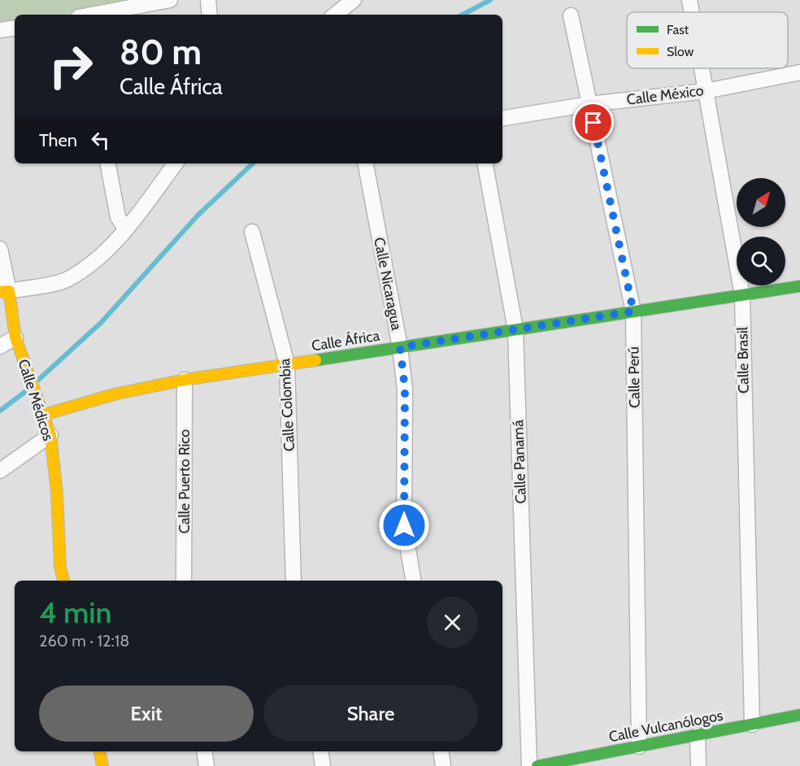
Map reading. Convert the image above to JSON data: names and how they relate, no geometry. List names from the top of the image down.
{
  "streets": {
    "street": [
      "Calle México",
      "Calle Nicaragua",
      "Calle África",
      "Calle Brasil",
      "Calle Perú",
      "Calle Médicos",
      "Calle Colombia",
      "Calle Panamá",
      "Calle Puerto Rico",
      "Calle Vulcanólogos"
    ]
  },
  "crossings": [
    ["Calle México", "Calle Brasil"],
    ["Calle México", "Calle Perú"],
    ["Calle Nicaragua", "Calle África"],
    ["Calle África", "Calle Brasil"],
    ["Calle África", "Calle Perú"],
    ["Calle África", "Calle Médicos"],
    ["Calle África", "Calle Colombia"],
    ["Calle África", "Calle Panamá"],
    ["Calle África", "Calle Puerto Rico"],
    ["Calle Brasil", "Calle Vulcanólogos"],
    ["Calle Perú", "Calle Vulcanólogos"]
  ],
  "legend": ["Fast", "Slow"],
  "north": "top right",
  "page": {
    "turn": ["80 m", "Calle África"],
    "then": "Then",
    "heading": ["4 min", "260 m · 12:18"],
    "buttons": ["Exit", "Share"]
  }
}
